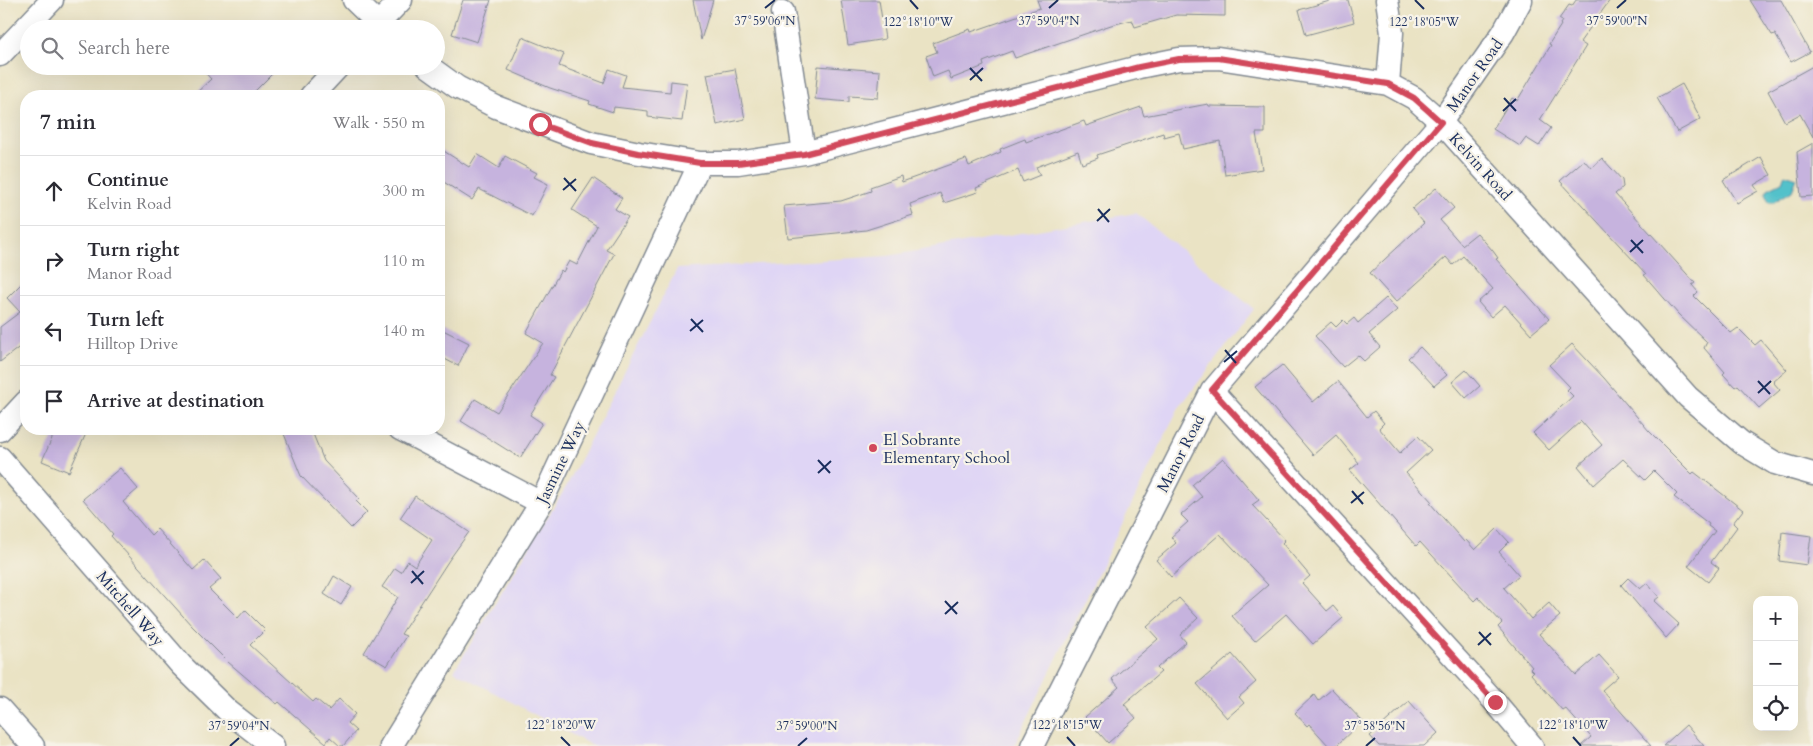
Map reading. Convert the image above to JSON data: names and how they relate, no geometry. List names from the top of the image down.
{
  "streets": {
    "street": [
      "Manor Road",
      "Kelvin Road",
      "Jasmine Way",
      "Mitchell Way"
    ]
  },
  "crossings": [
    ["Manor Road", "Kelvin Road"],
    ["Kelvin Road", "Jasmine Way"]
  ],
  "places": ["El Sobrante Elementary School"],
  "page": {
    "search": "Search here",
    "heading": ["7 min", "Walk · 550 m"],
    "list": [
      ["Continue", "Kelvin Road", "300 m"],
      ["Turn right", "Manor Road", "110 m"],
      ["Turn left", "Hilltop Drive", "140 m"],
      "Arrive at destination"
    ],
    "map_buttons": ["+", "−"]
  },
  "coordinates": [
    "37°59'06\"N",
    "37°59'04\"N",
    "37°59'00\"N",
    "122°18'05\"W",
    "122°18'10\"W",
    "122°18'20\"W",
    "122°18'15\"W",
    "37°58'56\"N"
  ]
}
